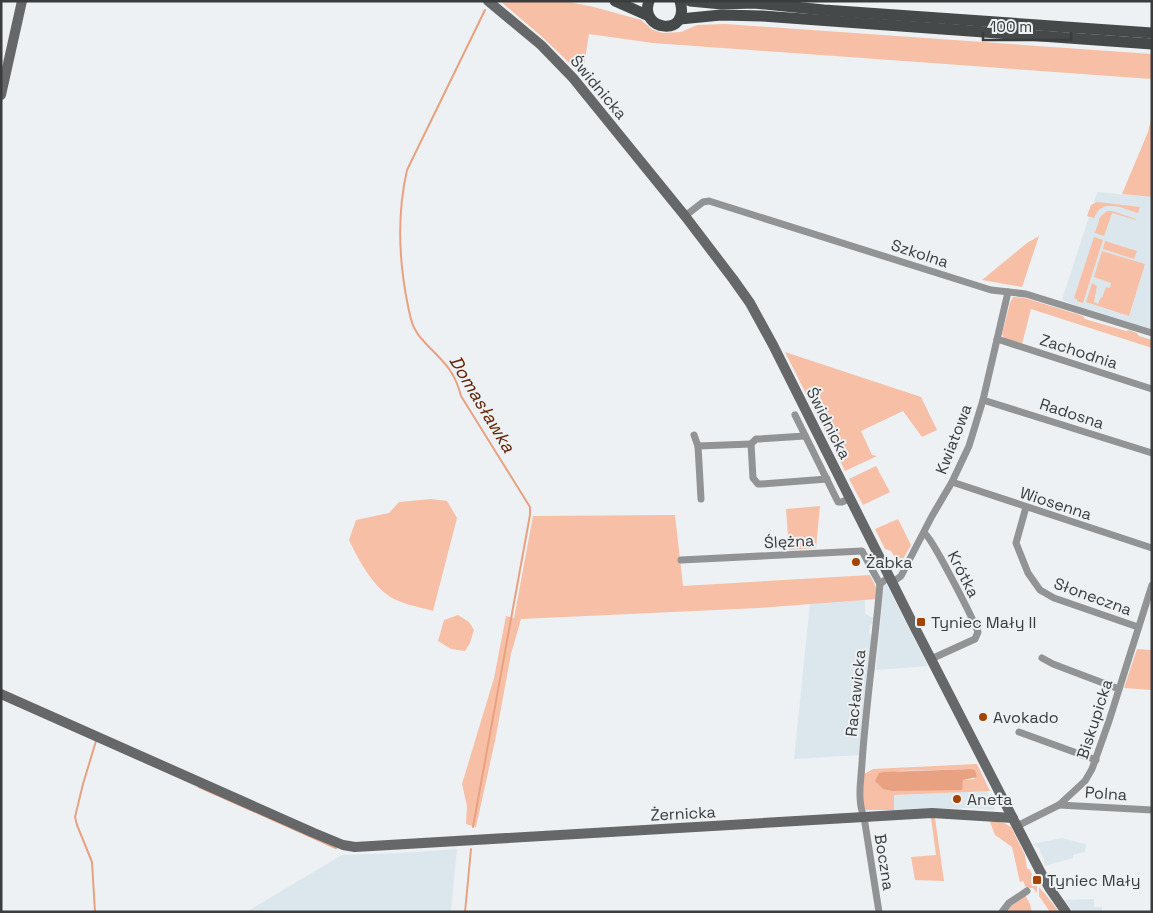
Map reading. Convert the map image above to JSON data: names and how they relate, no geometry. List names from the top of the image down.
{
  "streets": {
    "street": [
      "Świdnicka",
      "Szkolna",
      "Zachodnia",
      "Radosna",
      "Kwiatowa",
      "Wiosenna",
      "Ślężna",
      "Krótka",
      "Słoneczna",
      "Racławicka",
      "Biskupicka",
      "Polna",
      "Żernicka",
      "Boczna"
    ]
  },
  "crossings": [
    ["Świdnicka", "Szkolna"],
    ["Świdnicka", "Kwiatowa"],
    ["Świdnicka", "Krótka"],
    ["Świdnicka", "Biskupicka"],
    ["Świdnicka", "Żernicka"],
    ["Szkolna", "Kwiatowa"],
    ["Zachodnia", "Kwiatowa"],
    ["Radosna", "Kwiatowa"],
    ["Kwiatowa", "Wiosenna"],
    ["Kwiatowa", "Krótka"],
    ["Wiosenna", "Słoneczna"],
    ["Ślężna", "Racławicka"],
    ["Słoneczna", "Biskupicka"],
    ["Racławicka", "Żernicka"],
    ["Racławicka", "Boczna"],
    ["Biskupicka", "Polna"],
    ["Biskupicka", "Żernicka"],
    ["Żernicka", "Boczna"]
  ],
  "water": ["Domasławka"],
  "places": {
    "other": ["Żabka", "Avokado", "Aneta"],
    "transit": ["Tyniec Mały II", "Tyniec Mały"]
  },
  "scale_bar": "100 m"
}
